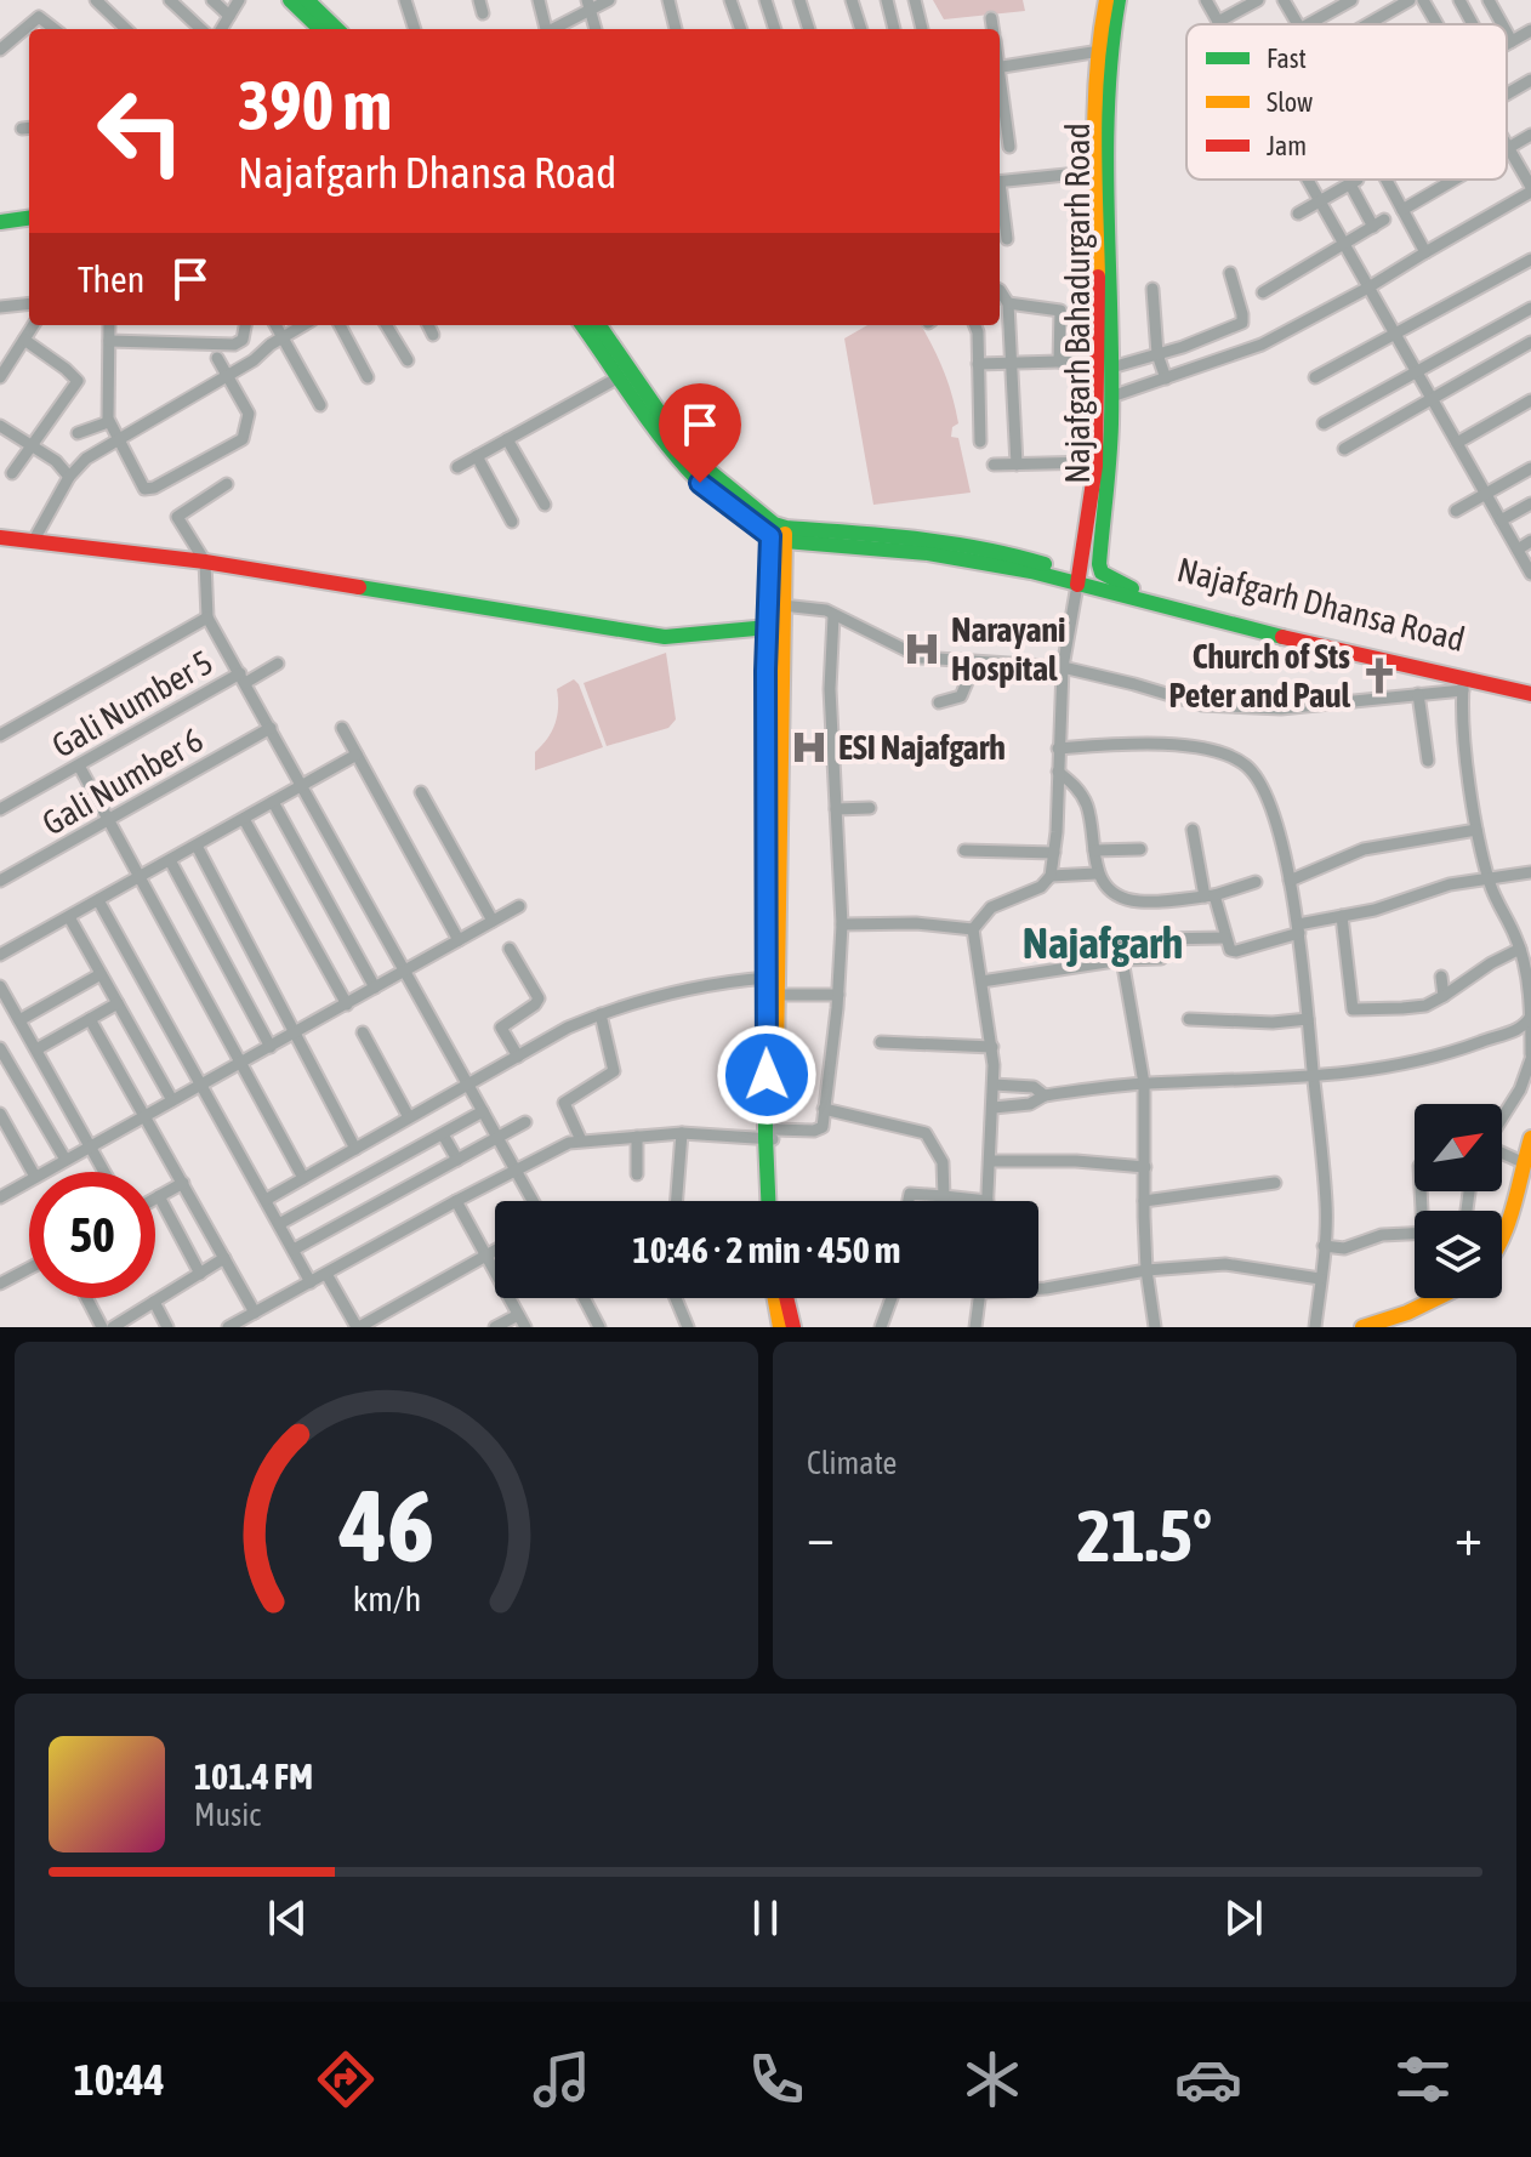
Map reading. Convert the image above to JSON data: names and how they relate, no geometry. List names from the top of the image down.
{
  "streets": {
    "main road": ["Najafgarh Bahadurgarh Road", "Najafgarh Dhansa Road"],
    "street": ["Gali Number 5", "Gali Number 6"]
  },
  "crossings": [
    ["Najafgarh Bahadurgarh Road", "Najafgarh Dhansa Road"]
  ],
  "districts": ["Najafgarh"],
  "places": {
    "hospital": ["Narayani Hospital", "ESI Najafgarh"],
    "church": ["Church of Sts Peter and Paul"]
  },
  "legend": ["Fast", "Slow", "Jam"],
  "north": "top right",
  "page": {
    "turn": ["390 m", "Najafgarh Dhansa Road"],
    "then": "Then",
    "limit": "50",
    "trip": "10:46 · 2 min · 450 m",
    "tile": "Climate",
    "heat": ["−", "21.5°", "+"],
    "song": ["101.4 FM", "Music"],
    "tabs": "10:44",
    "gauge": ["46", "km/h"]
  }
}
